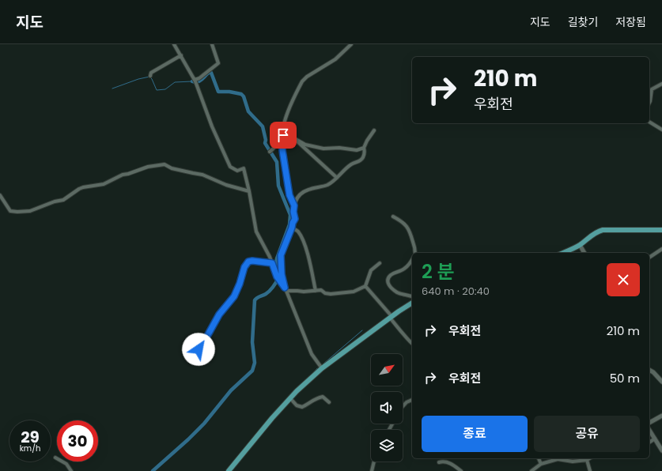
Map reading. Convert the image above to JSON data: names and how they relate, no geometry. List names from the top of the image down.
{
  "north": "top right",
  "page": {
    "header": "지도",
    "nav": ["지도", "길찾기", "저장됨"],
    "turn": ["210 m", "우회전"],
    "heading": ["2 분", "640 m · 20:40"],
    "list": [
      {
        "name": "우회전",
        "value": "210 m"
      },
      {
        "name": "우회전",
        "value": "50 m"
      }
    ],
    "buttons": ["종료", "공유"],
    "speed": "29 km/h",
    "limit": "30"
  }
}
